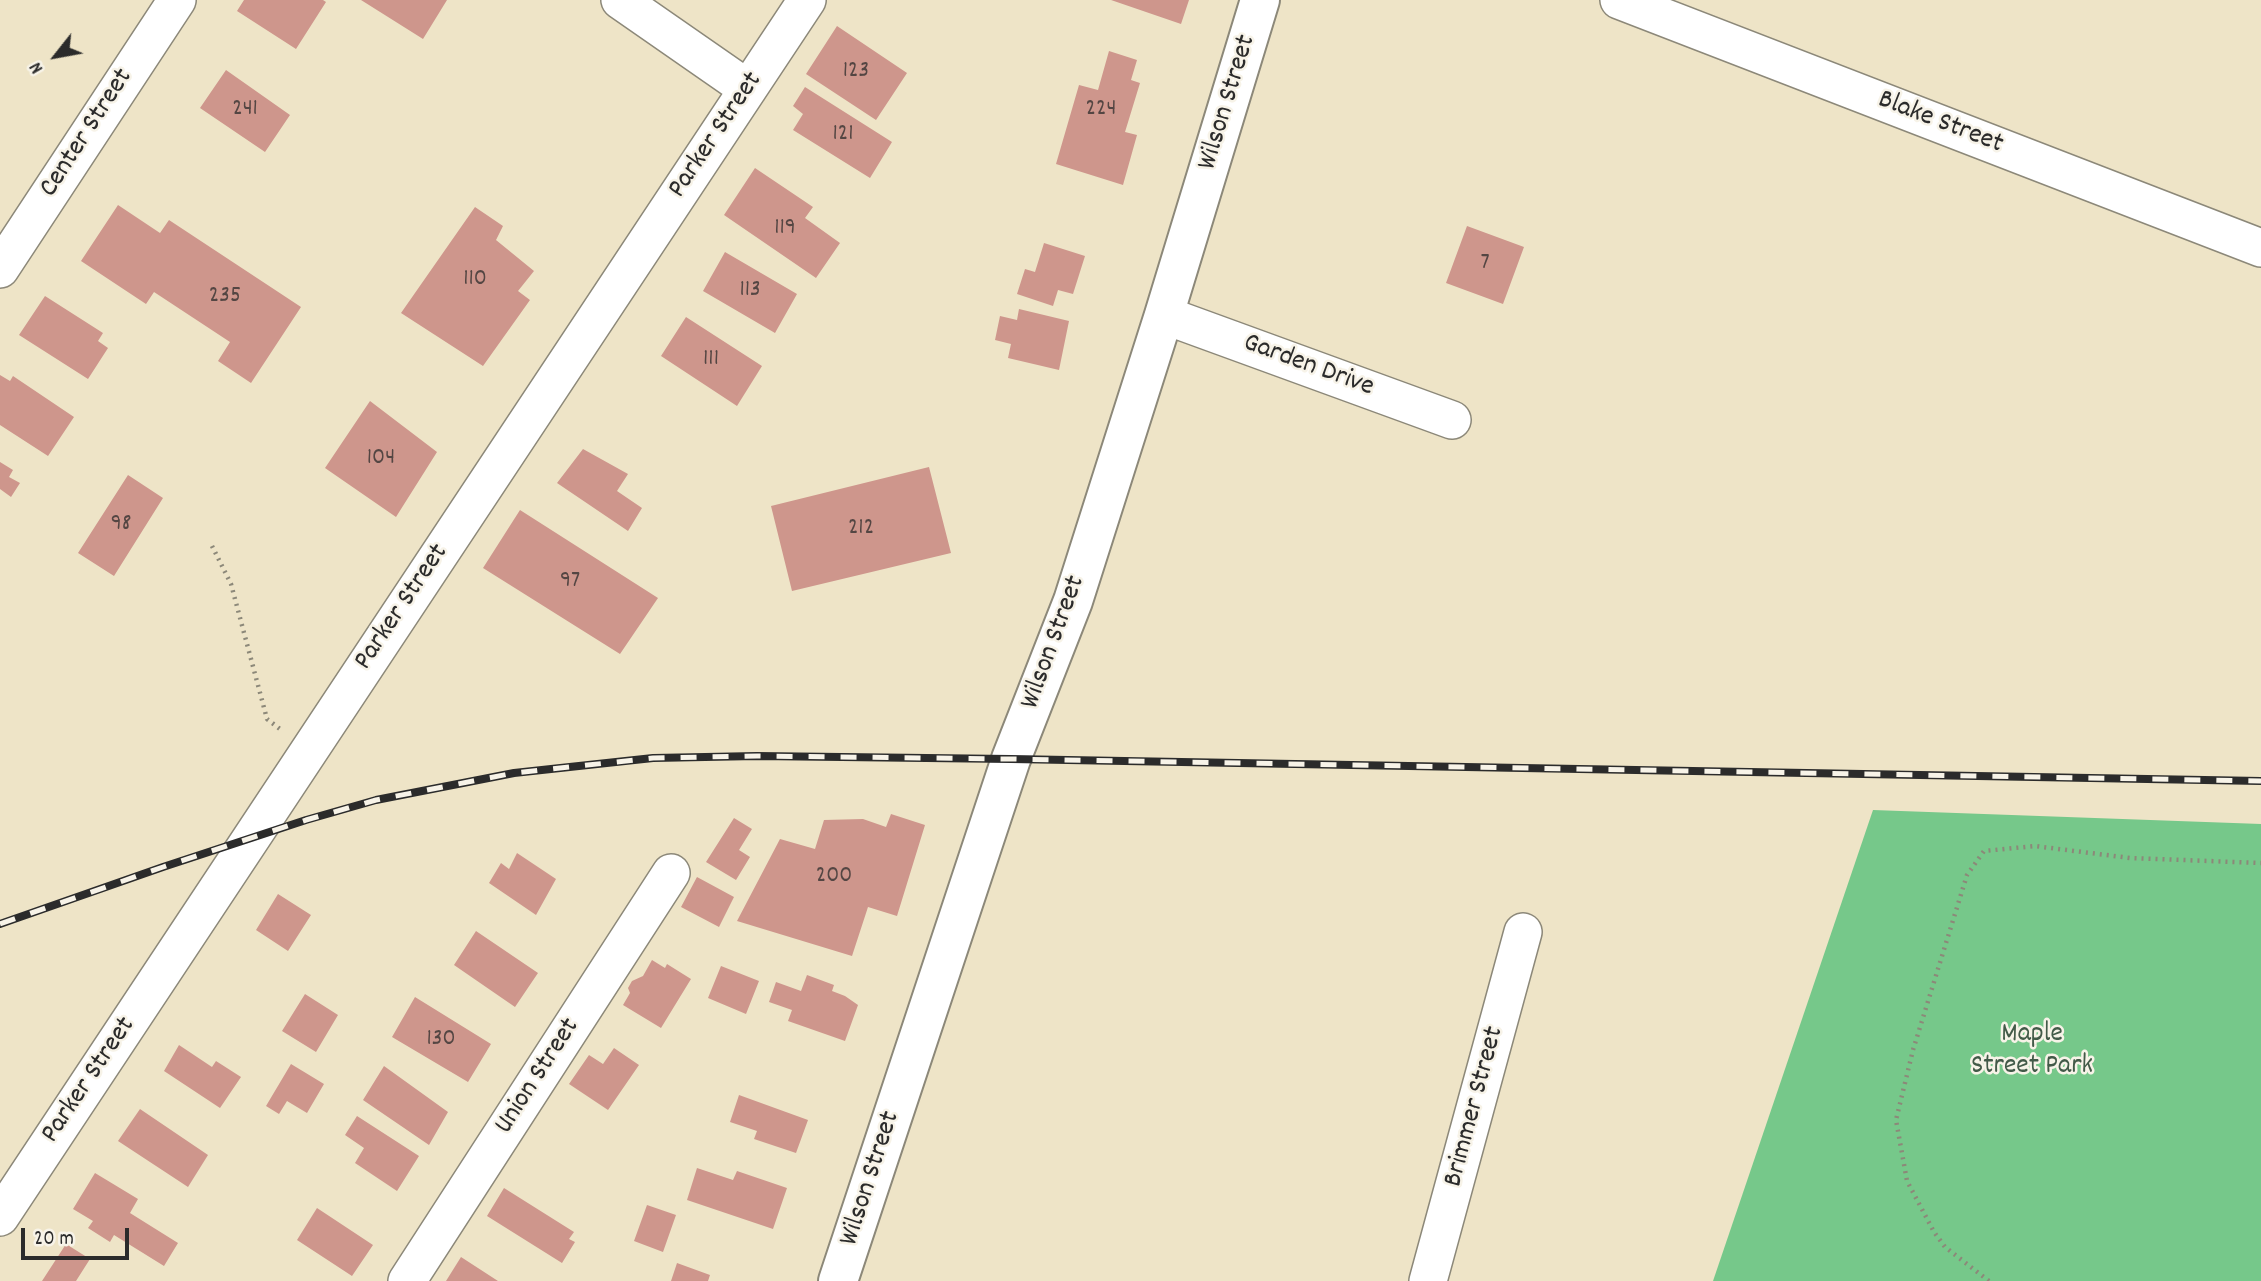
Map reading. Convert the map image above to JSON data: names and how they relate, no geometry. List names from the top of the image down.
{
  "streets": {
    "main road": ["Wilson Street"],
    "street": [
      "Blake Street",
      "Center Street",
      "Parker Street",
      "Garden Drive",
      "Union Street",
      "Brimmer Street"
    ]
  },
  "crossings": [
    ["Wilson Street", "Garden Drive"]
  ],
  "parks": ["Maple Street Park"],
  "house_numbers": [
    "123",
    "241",
    "224",
    "121",
    "119",
    "7",
    "110",
    "113",
    "235",
    "111",
    "104",
    "98",
    "212",
    "97",
    "200",
    "130"
  ],
  "scale_bar": "20 m",
  "north": "bottom left"
}
